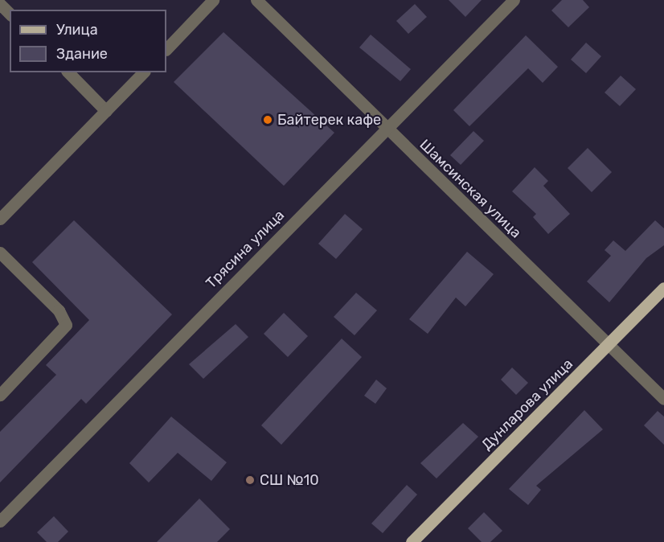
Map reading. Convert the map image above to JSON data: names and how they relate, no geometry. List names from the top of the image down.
{
  "streets": {
    "main road": ["Дунларова улица"],
    "street": ["Шамсинская улица", "Трясина улица"]
  },
  "crossings": [
    ["Шамсинская улица", "Трясина улица"],
    ["Шамсинская улица", "Дунларова улица"]
  ],
  "places": ["Байтерек кафе", "СШ №10"],
  "legend": ["Улица", "Здание"]
}
